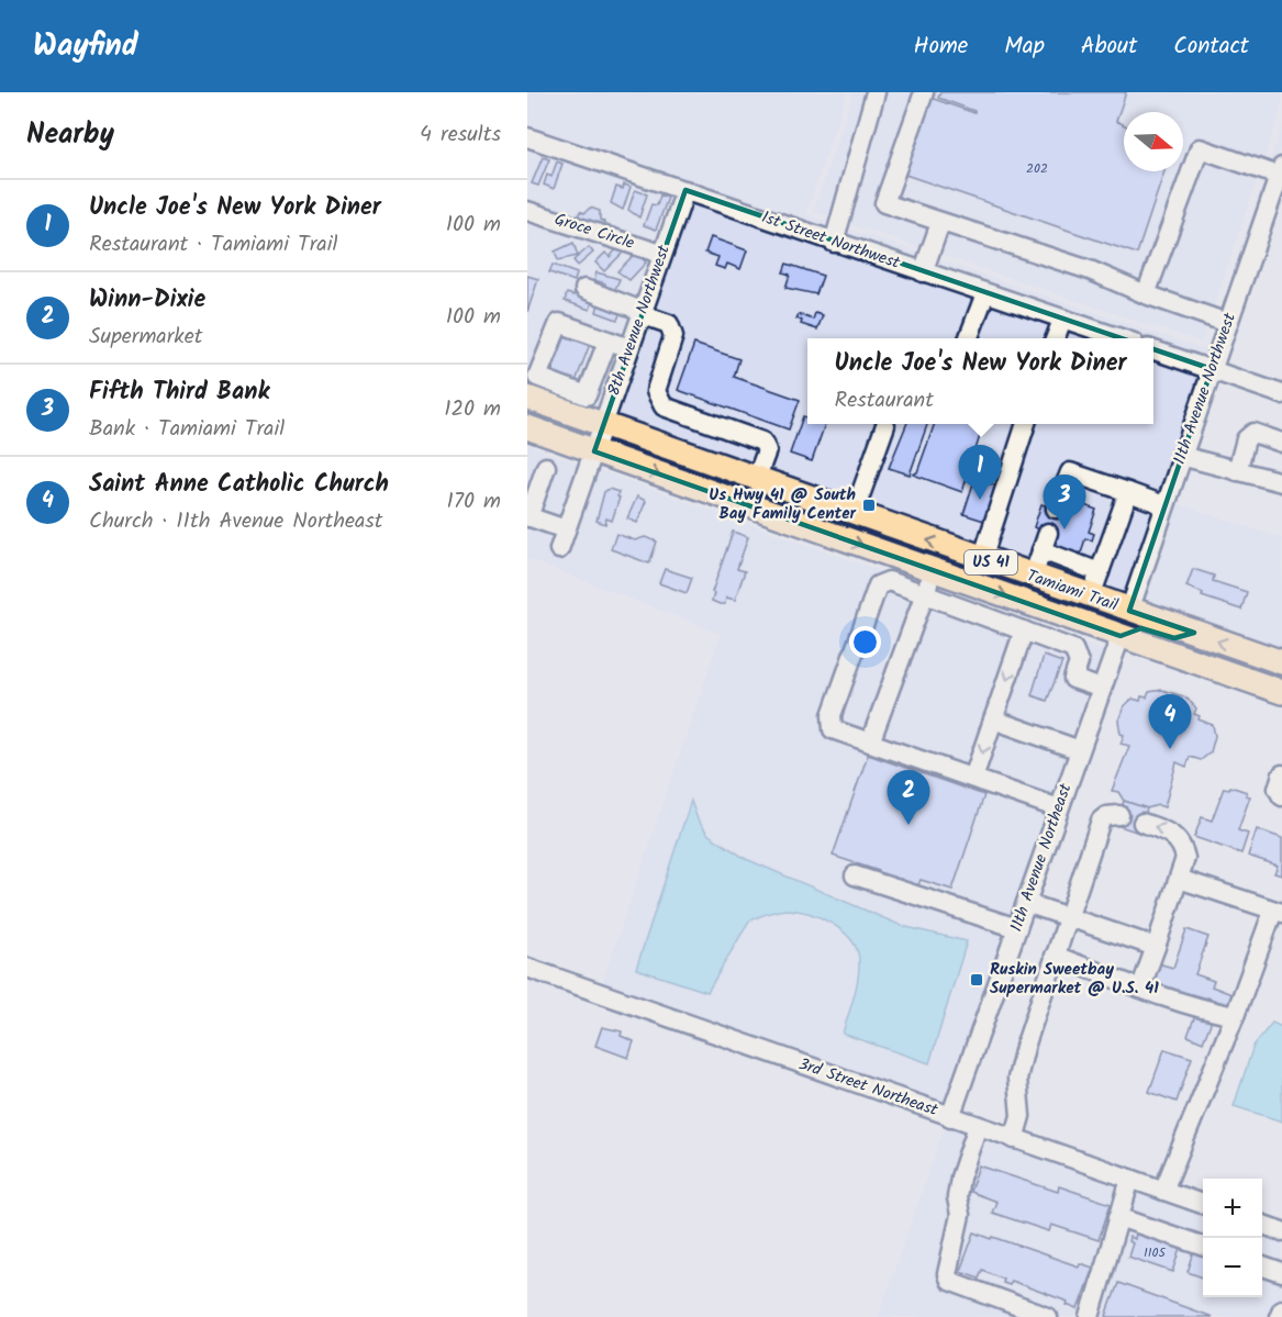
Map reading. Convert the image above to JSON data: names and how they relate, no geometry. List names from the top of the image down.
{
  "streets": {
    "main road": ["US 41", "Tamiami Trail"],
    "street": [
      "Groce Circle",
      "1st Street Northwest",
      "8th Avenue Northwest",
      "11th Avenue Northwest",
      "11th Avenue Northeast",
      "3rd Street Northeast"
    ]
  },
  "crossings": [
    ["Groce Circle", "8th Avenue Northwest"],
    ["1st Street Northwest", "8th Avenue Northwest"],
    ["8th Avenue Northwest", "Tamiami Trail"],
    ["11th Avenue Northwest", "Tamiami Trail"],
    ["Tamiami Trail", "11th Avenue Northeast"],
    ["11th Avenue Northeast", "3rd Street Northeast"]
  ],
  "places": {
    "transit": ["Us Hwy 41 @ South Bay Family Center", "Ruskin Sweetbay Supermarket @ U.S. 41"]
  },
  "house_numbers": ["202", "1105"],
  "north": "right",
  "page": {
    "header": "Wayfind",
    "nav": [
      "Home",
      "Map",
      "About",
      "Contact"
    ],
    "heading": ["Nearby", "4 results"],
    "list": [
      {
        "mark": "1",
        "name": "Uncle Joe's New York Diner",
        "note": "Restaurant · Tamiami Trail",
        "value": "100 m"
      },
      {
        "mark": "2",
        "name": "Winn-Dixie",
        "note": "Supermarket",
        "value": "100 m"
      },
      {
        "mark": "3",
        "name": "Fifth Third Bank",
        "note": "Bank · Tamiami Trail",
        "value": "120 m"
      },
      {
        "mark": "4",
        "name": "Saint Anne Catholic Church",
        "note": "Church · 11th Avenue Northeast",
        "value": "170 m"
      }
    ],
    "popup": ["Uncle Joe's New York Diner", "Restaurant"],
    "pins": [
      "1",
      "3",
      "4",
      "2"
    ],
    "map_buttons": ["+", "−"]
  }
}
